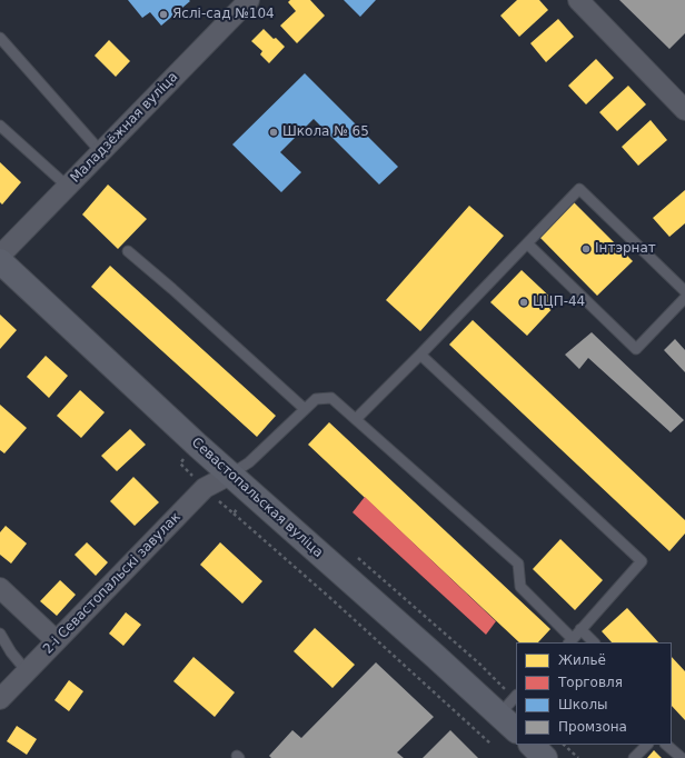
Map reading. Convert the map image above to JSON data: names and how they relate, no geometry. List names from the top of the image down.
{
  "streets": {
    "street": ["Маладзёжная вуліца", "Севастопальская вуліца", "2-і Севастопальскі завулак"]
  },
  "crossings": [
    ["Севастопальская вуліца", "2-і Севастопальскі завулак"]
  ],
  "places": [
    "Яслі-сад №104",
    "Школа № 65",
    "Інтэрнат",
    "ЦЦП-44"
  ],
  "legend": [
    "Жильё",
    "Торговля",
    "Школы",
    "Промзона"
  ]
}
